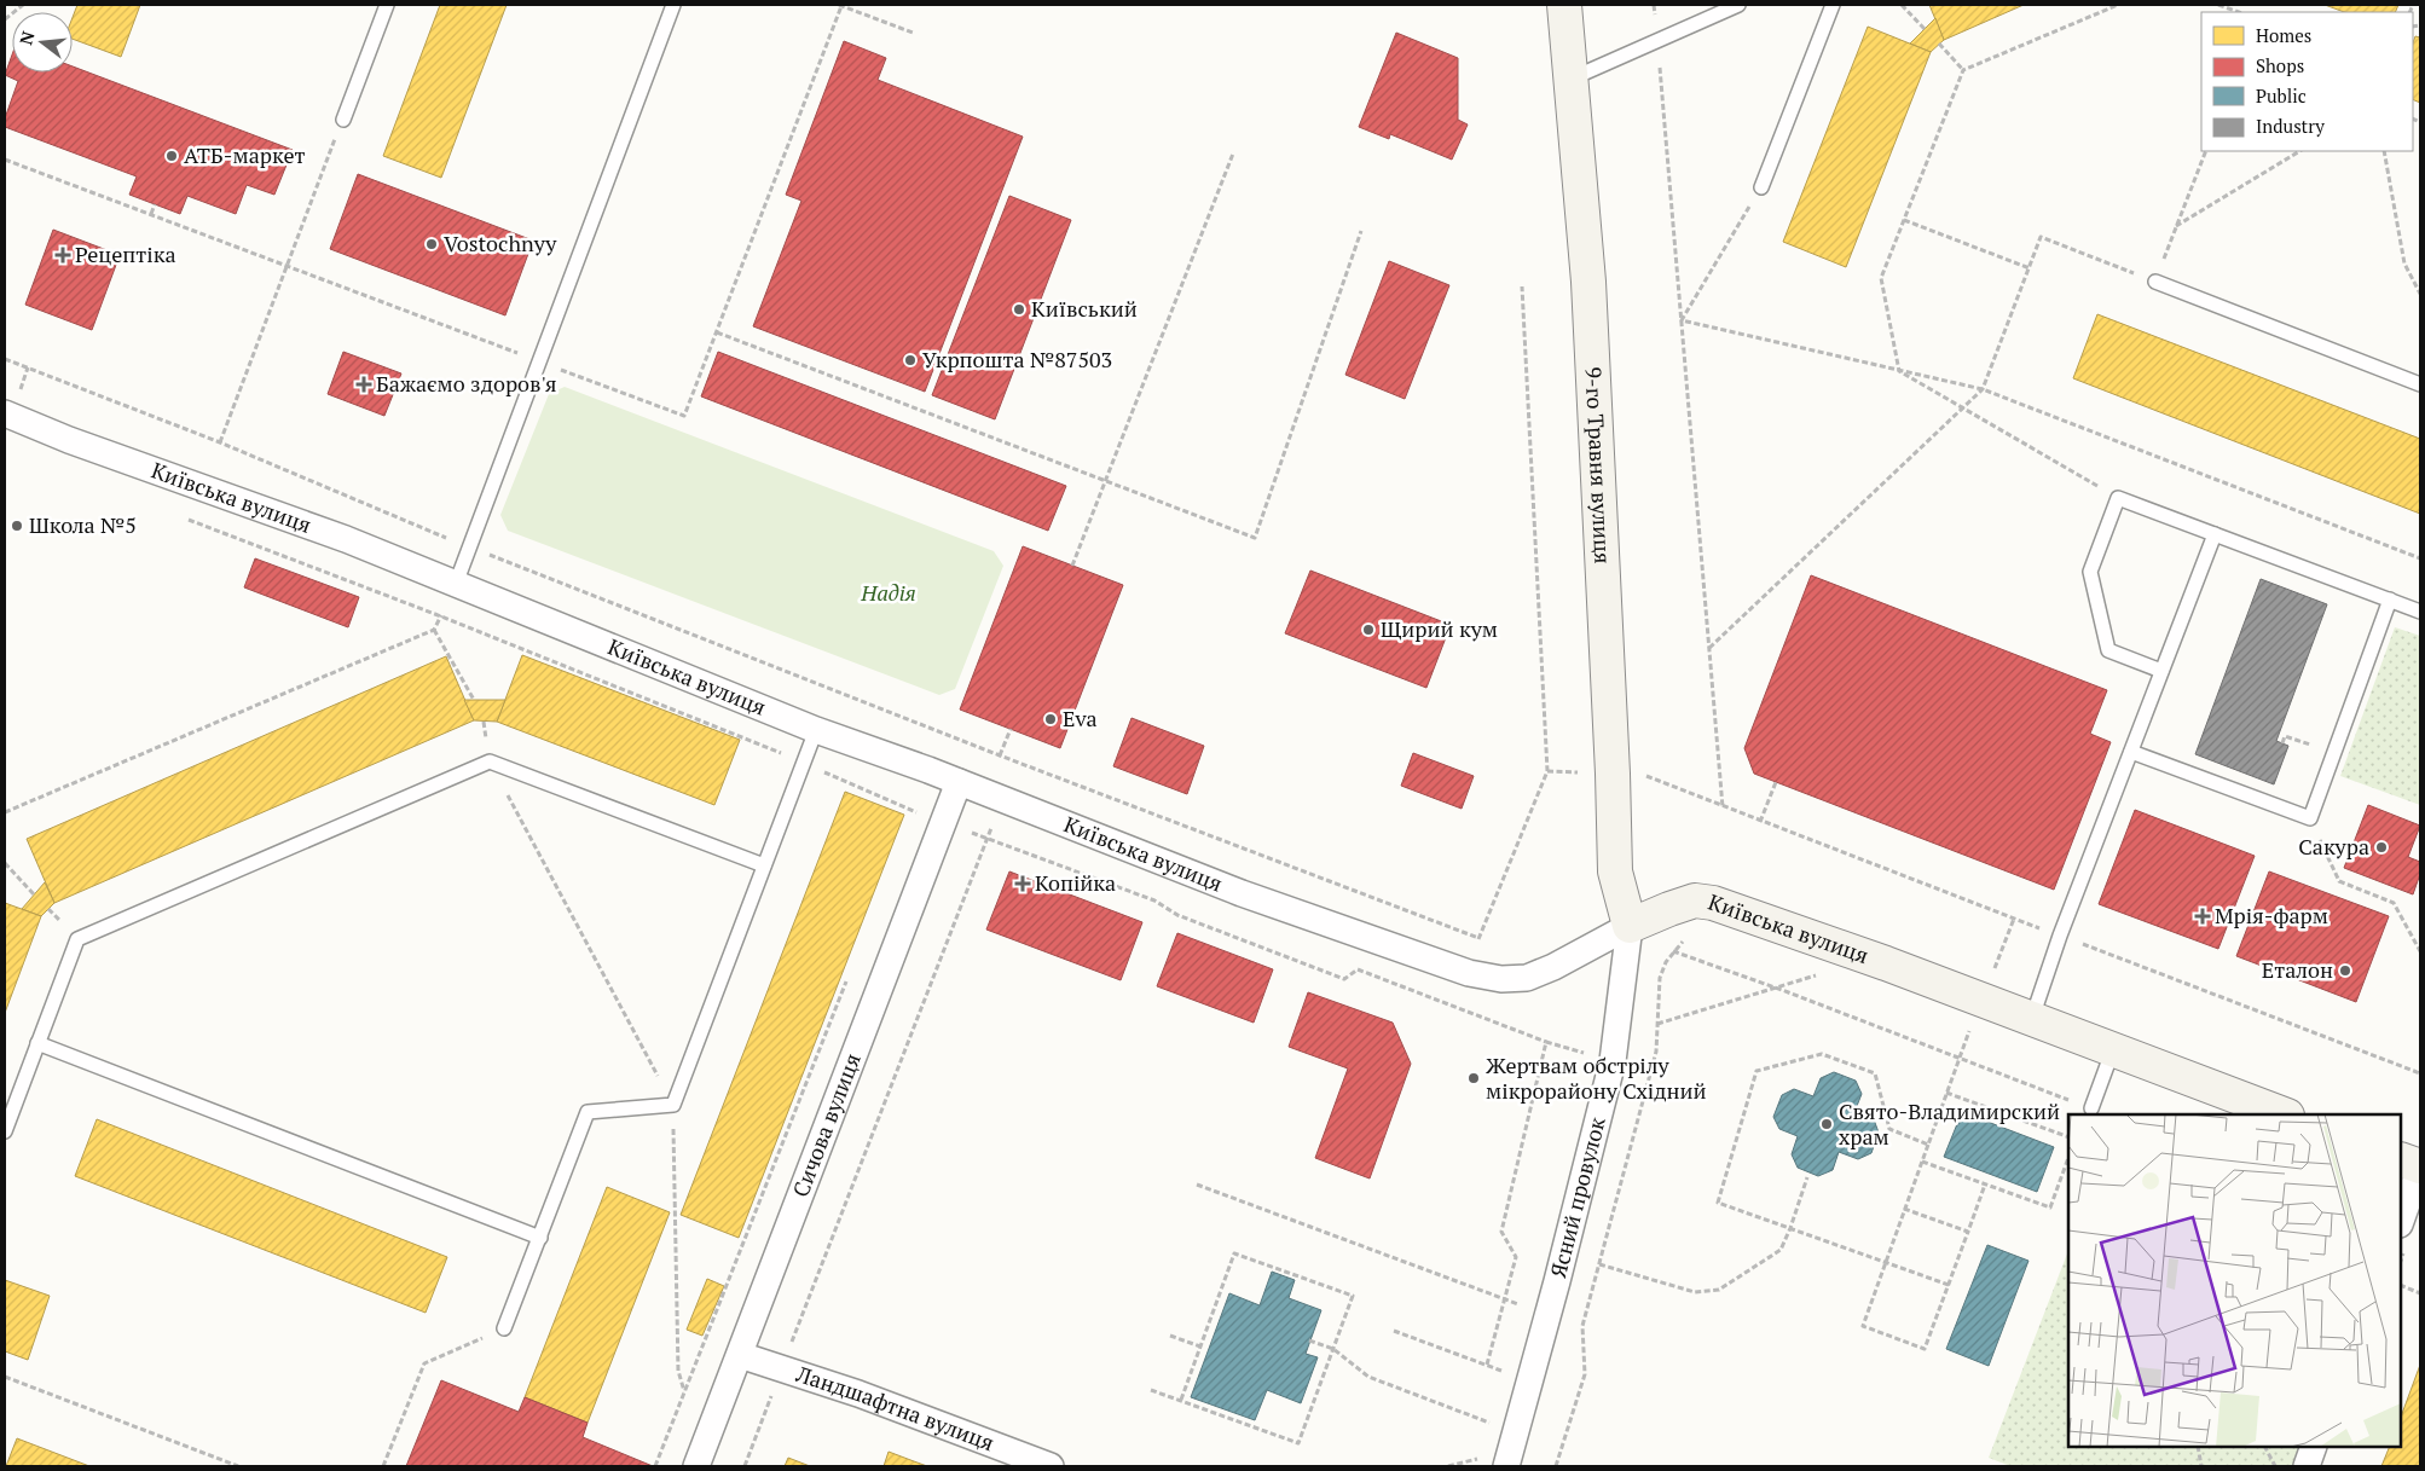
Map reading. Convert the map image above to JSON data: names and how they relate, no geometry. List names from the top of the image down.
{
  "streets": {
    "street": [
      "9-го Травня вулиця",
      "Київська вулиця",
      "Сичова вулиця",
      "Ясний провулок",
      "Ландшафтна вулиця"
    ]
  },
  "crossings": [
    ["9-го Травня вулиця", "Київська вулиця"],
    ["9-го Травня вулиця", "Ясний провулок"],
    ["Київська вулиця", "Сичова вулиця"],
    ["Київська вулиця", "Ясний провулок"],
    ["Сичова вулиця", "Ландшафтна вулиця"]
  ],
  "parks": ["Надія"],
  "places": {
    "other": [
      "АТБ-маркет",
      "Vostochnyy",
      "Київський",
      "Укрпошта №87503",
      "Школа №5",
      "Щирий кум",
      "Eva",
      "Сакура",
      "Еталон",
      "Жертвам обстрілу мікрорайону Східний",
      "Свято-Владимирский храм"
    ],
    "health": [
      "Рецептіка",
      "Бажаємо здоров'я",
      "Копійка",
      "Мрія-фарм"
    ]
  },
  "legend": [
    "Homes",
    "Shops",
    "Public",
    "Industry"
  ],
  "north": "left"
}
